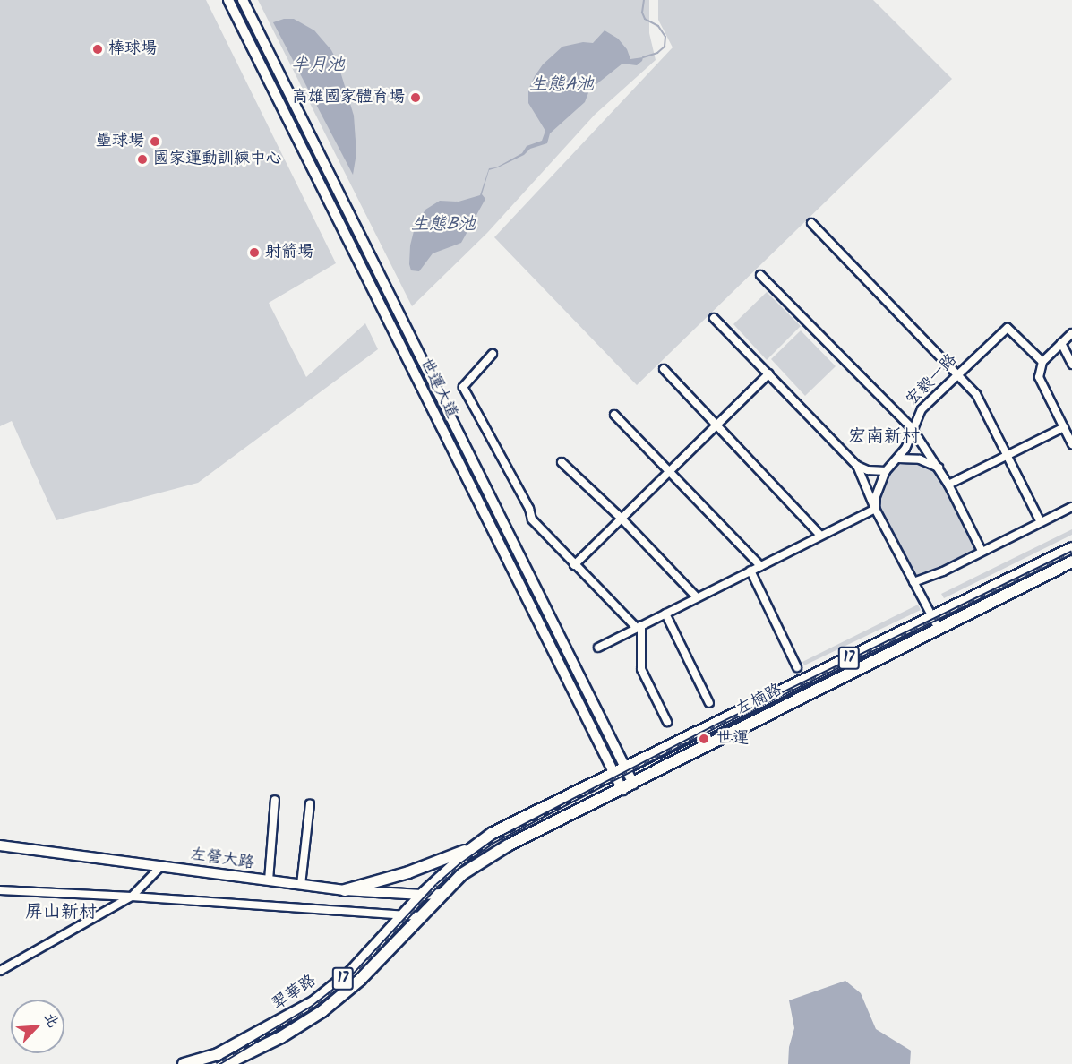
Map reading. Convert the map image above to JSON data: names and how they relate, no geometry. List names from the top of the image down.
{
  "streets": {
    "main road": ["17", "左楠路", "翠華路"],
    "street": ["宏毅一路", "世運大道", "左營大路"]
  },
  "crossings": [
    ["世運大道", "左楠路"],
    ["左楠路", "左營大路"],
    ["左楠路", "翠華路"],
    ["左營大路", "翠華路"]
  ],
  "districts": ["宏南新村", "屏山新村"],
  "water": ["半月池", "生態A池", "生態B池"],
  "places": [
    "棒球場",
    "高雄國家體育場",
    "壘球場",
    "國家運動訓練中心",
    "射箭場",
    "世運"
  ],
  "north": "top right"
}
